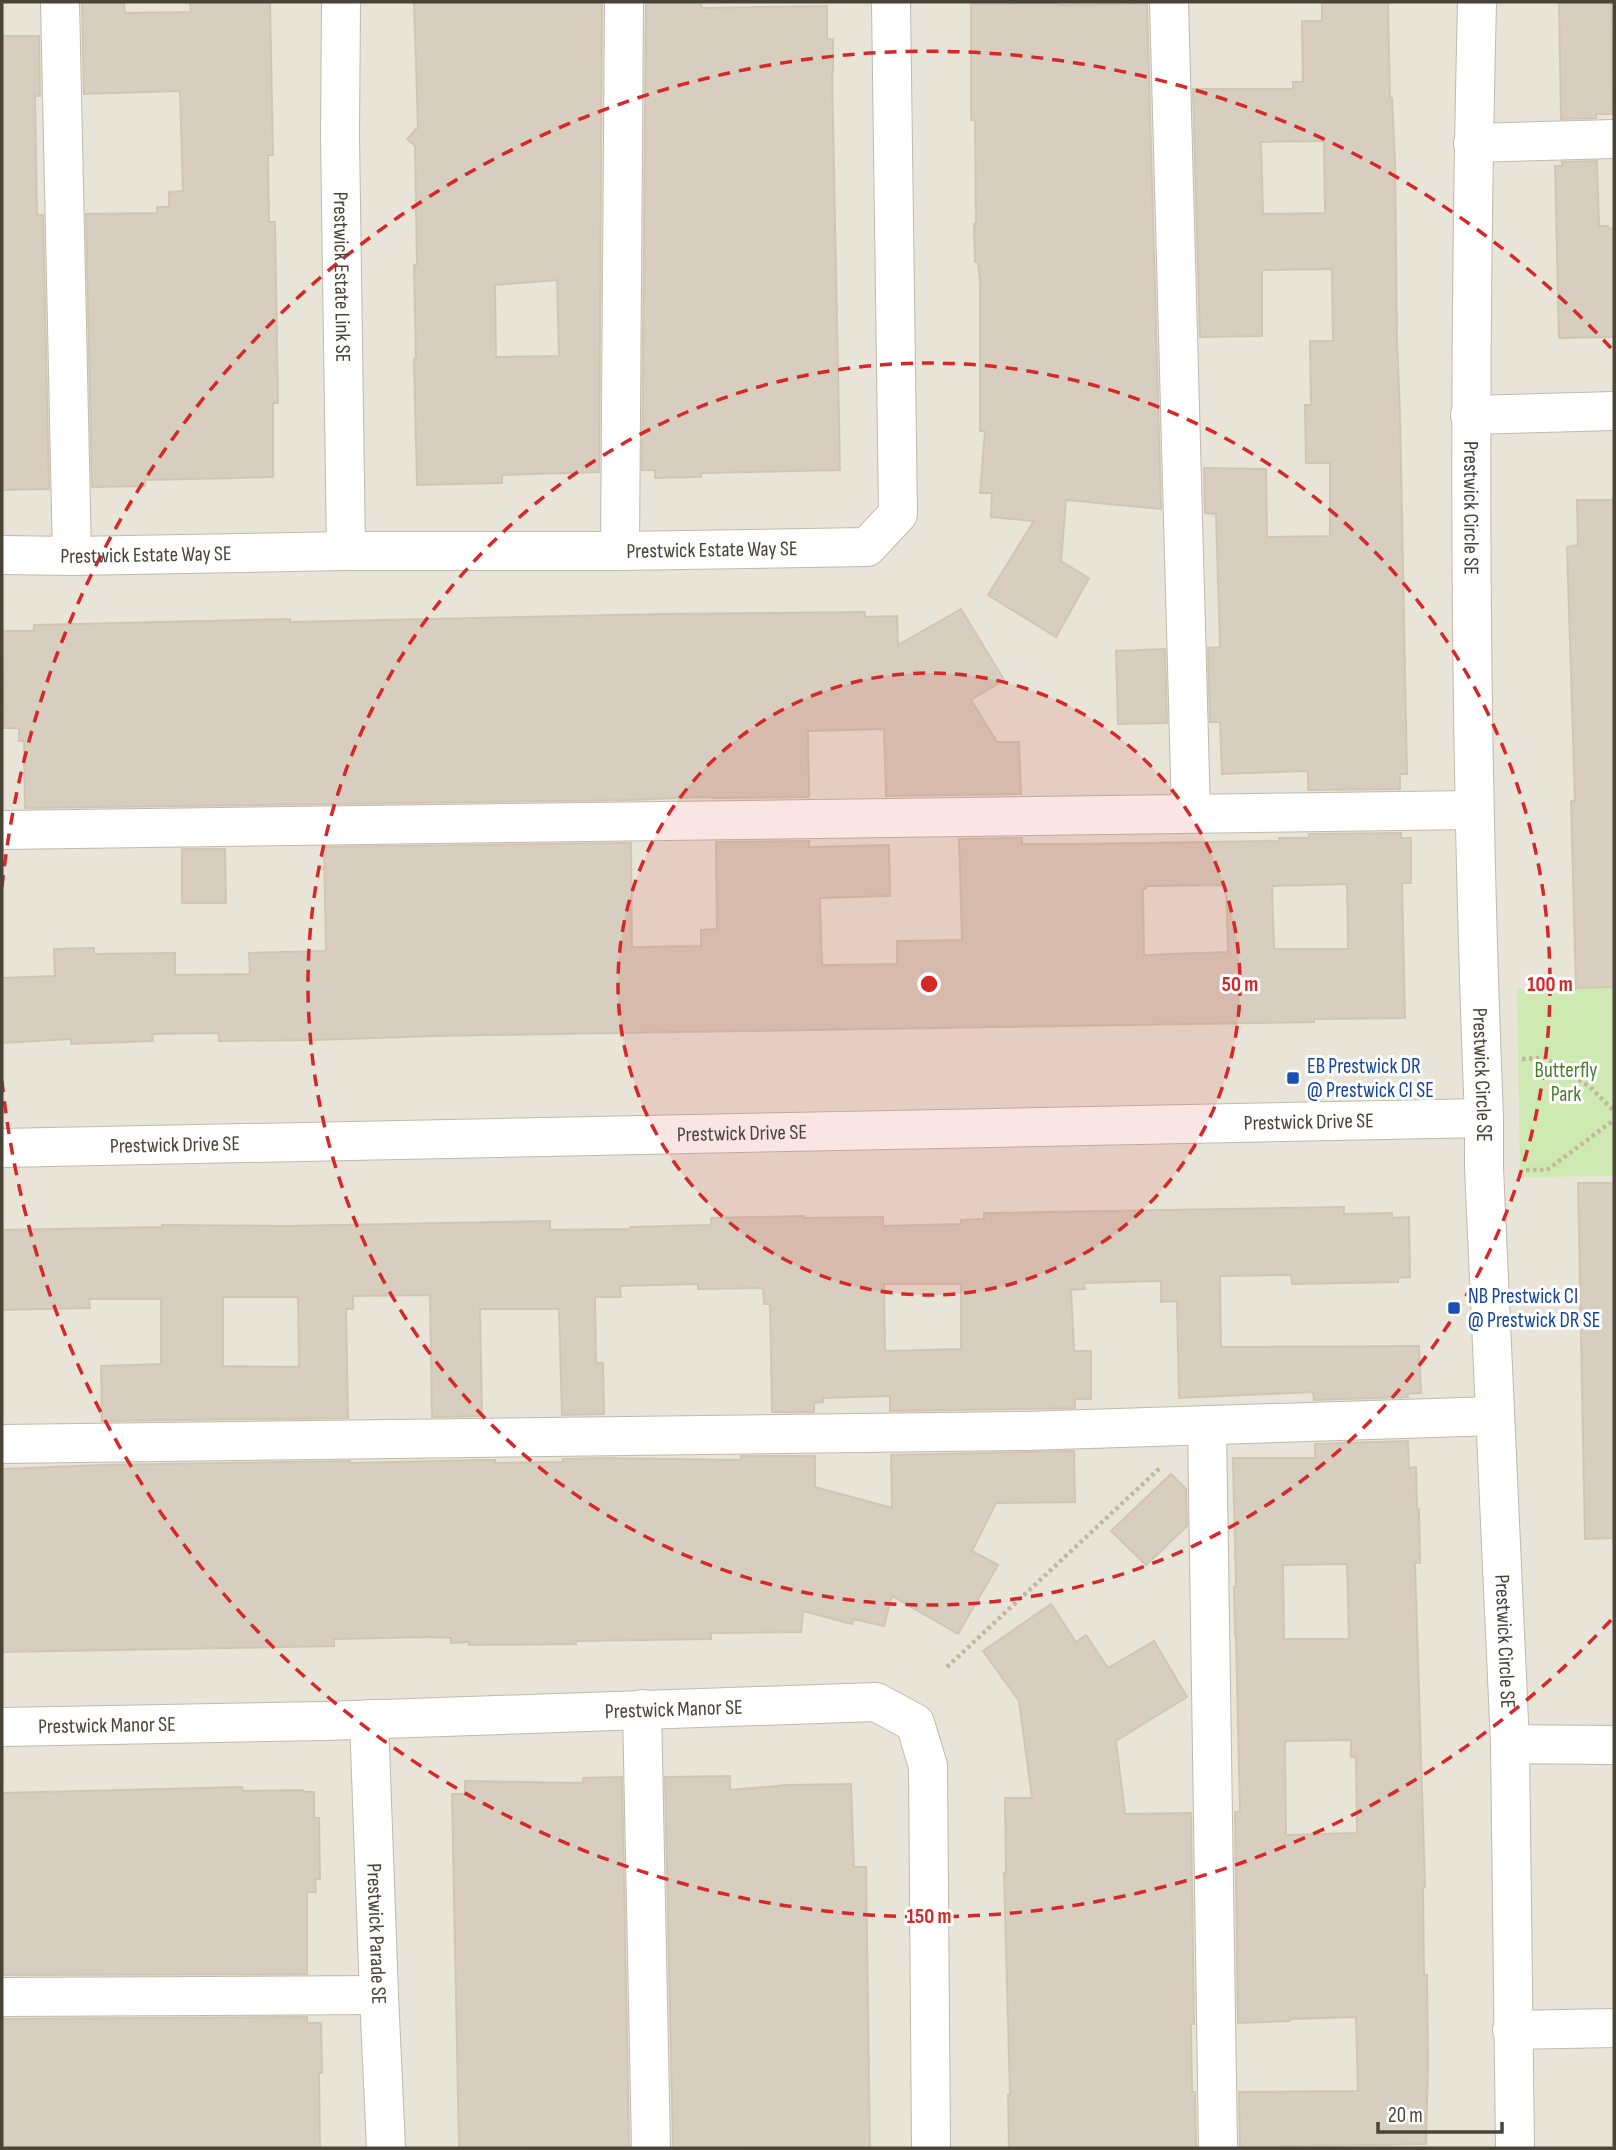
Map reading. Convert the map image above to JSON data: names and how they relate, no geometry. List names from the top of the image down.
{
  "streets": {
    "street": [
      "Prestwick Estate Link SE",
      "Prestwick Circle SE",
      "Prestwick Estate Way SE",
      "Prestwick Drive SE",
      "Prestwick Manor SE",
      "Prestwick Parade SE"
    ]
  },
  "crossings": [
    ["Prestwick Estate Link SE", "Prestwick Estate Way SE"],
    ["Prestwick Circle SE", "Prestwick Drive SE"],
    ["Prestwick Manor SE", "Prestwick Parade SE"]
  ],
  "parks": ["Butterfly Park"],
  "places": {
    "transit": ["EB Prestwick DR @ Prestwick CI SE", "NB Prestwick CI @ Prestwick DR SE"]
  },
  "scale_bar": "20 m",
  "rings": ["50 m", "100 m", "150 m"]
}
